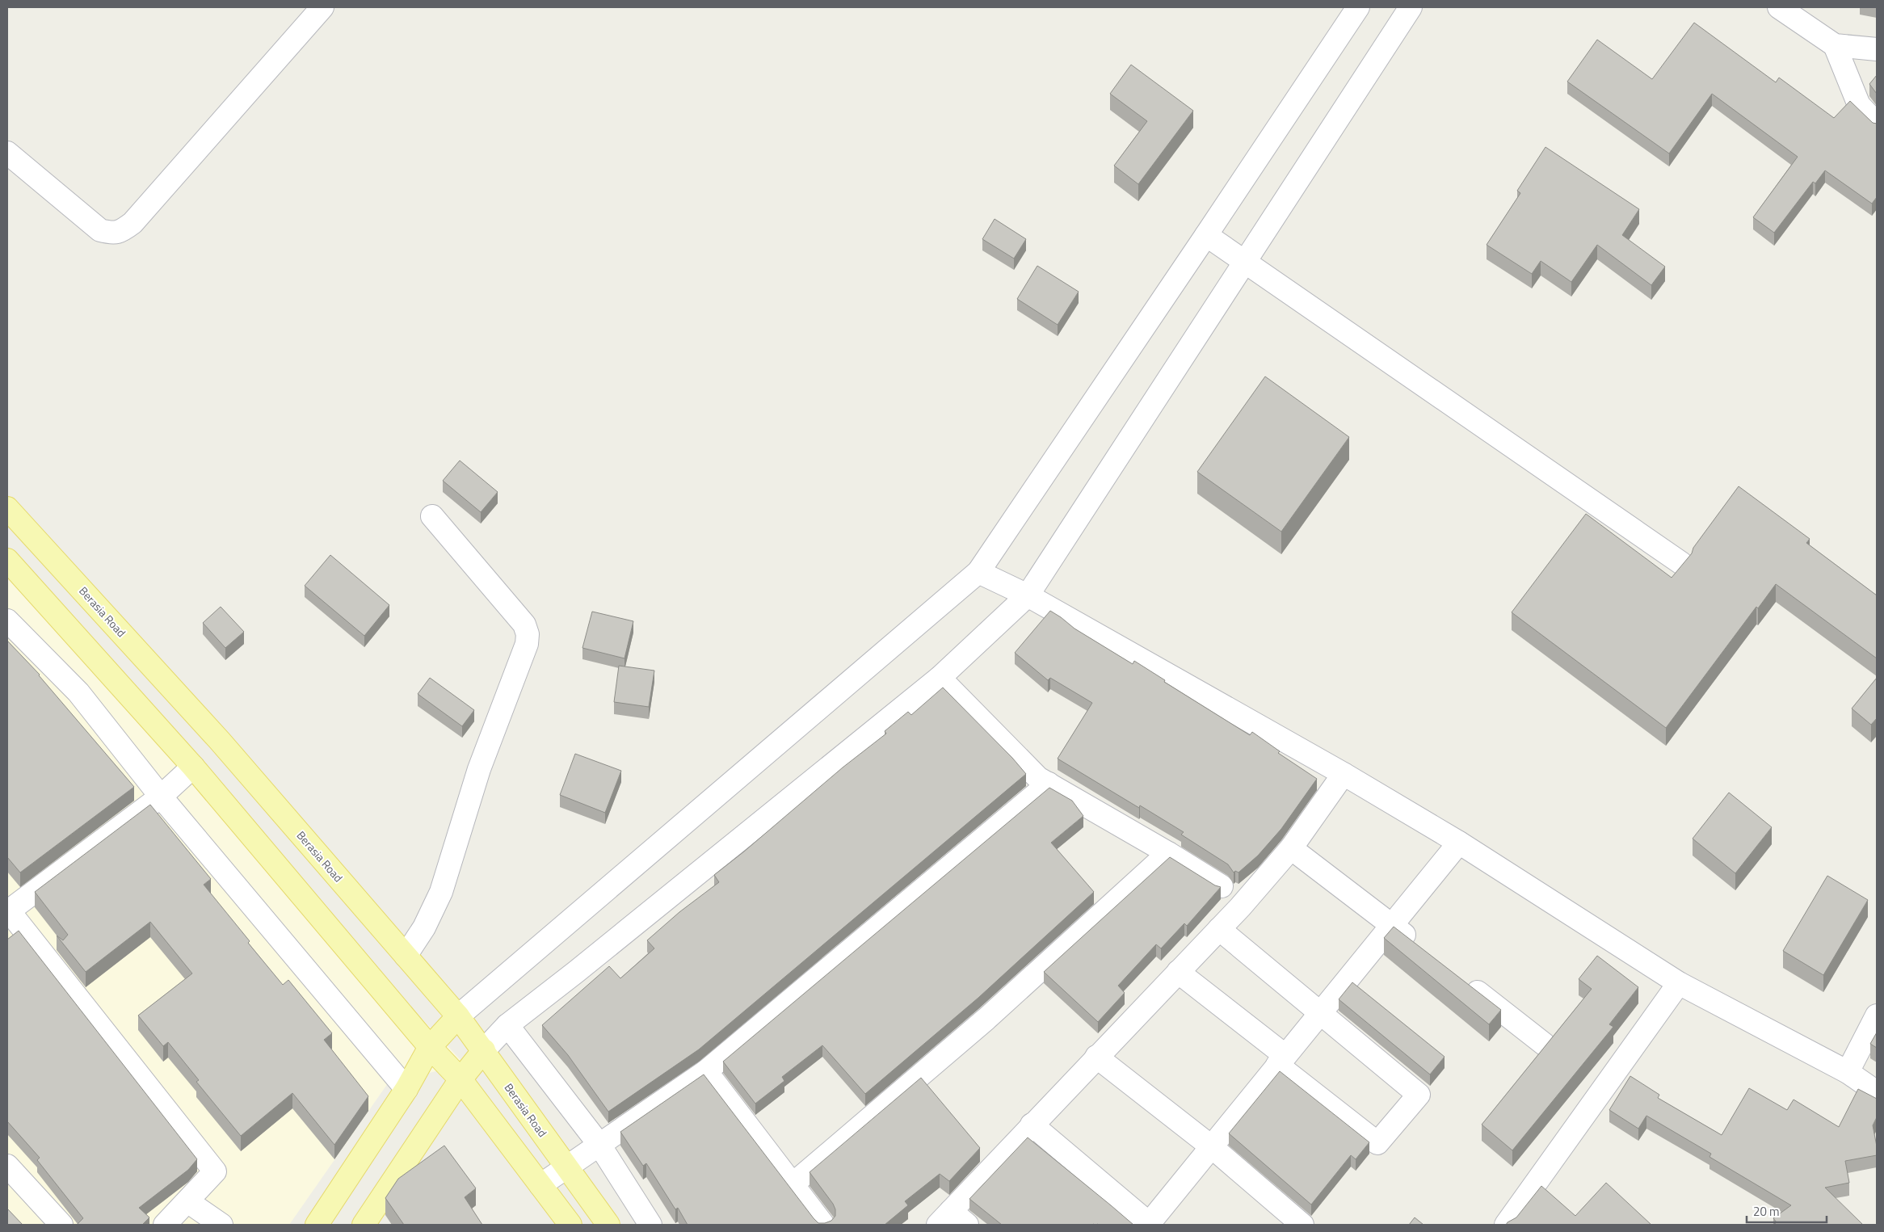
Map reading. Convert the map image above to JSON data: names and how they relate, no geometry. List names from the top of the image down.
{
  "streets": {
    "main road": ["Berasia Road"]
  },
  "scale_bar": "20 m"
}
